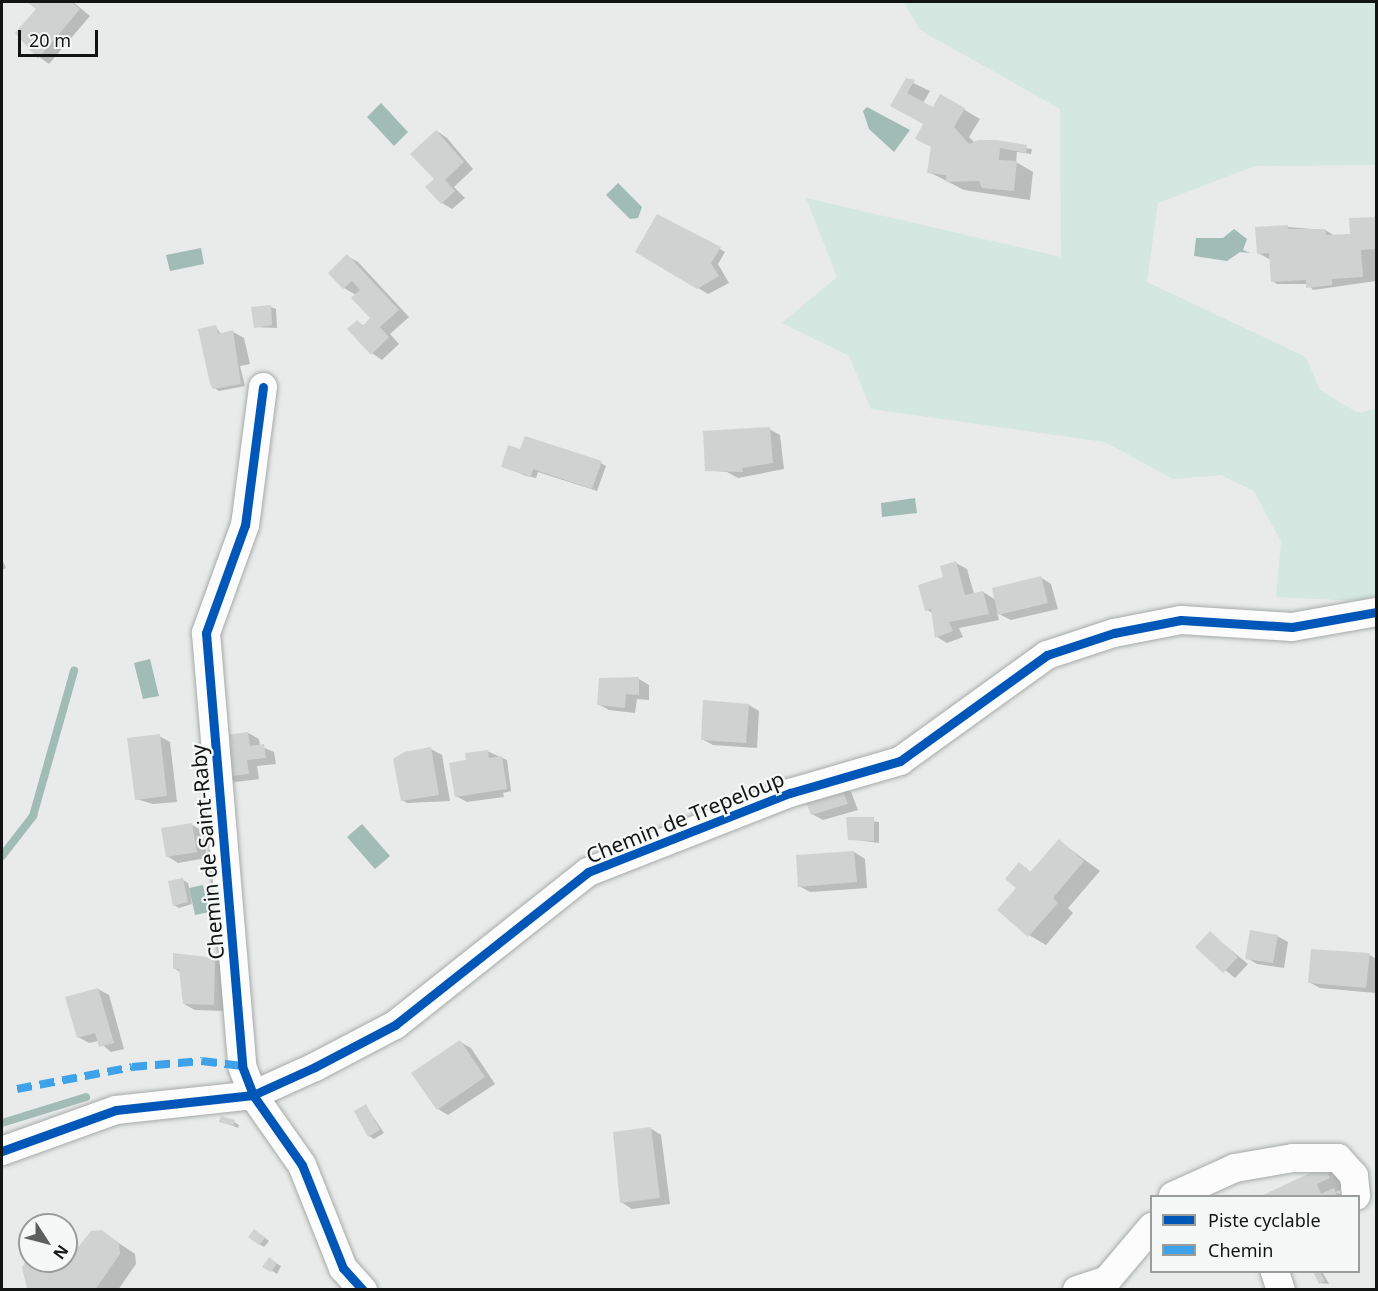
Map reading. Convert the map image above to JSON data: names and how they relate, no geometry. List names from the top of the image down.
{
  "streets": {
    "street": ["Chemin de Trepeloup", "Chemin de Saint-Raby"]
  },
  "crossings": [
    ["Chemin de Trepeloup", "Chemin de Saint-Raby"]
  ],
  "legend": ["Piste cyclable", "Chemin"],
  "scale_bar": "20 m",
  "north": "bottom right"
}
